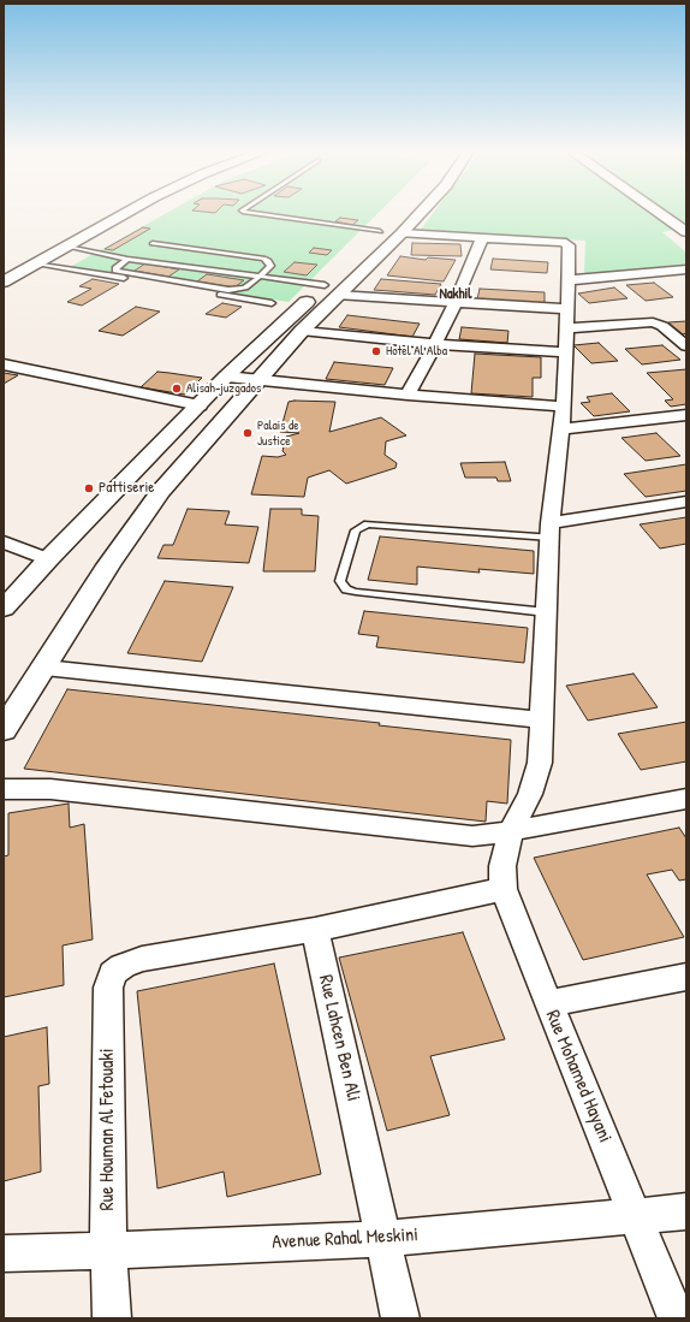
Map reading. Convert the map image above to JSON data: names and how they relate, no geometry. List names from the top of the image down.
{
  "streets": {
    "street": [
      "Rue Lahcen Ben Ali",
      "Rue Mohamed Hayani",
      "Rue Houman Al Fetouaki",
      "Avenue Rahal Meskini"
    ]
  },
  "crossings": [
    ["Rue Lahcen Ben Ali", "Rue Houman Al Fetouaki"],
    ["Rue Lahcen Ben Ali", "Avenue Rahal Meskini"],
    ["Rue Mohamed Hayani", "Avenue Rahal Meskini"],
    ["Rue Houman Al Fetouaki", "Avenue Rahal Meskini"]
  ],
  "districts": ["Nakhil"],
  "places": [
    "Hotel Al Alba",
    "Alisah-juzgados",
    "Palais de Justice",
    "Pattiserie"
  ]
}
